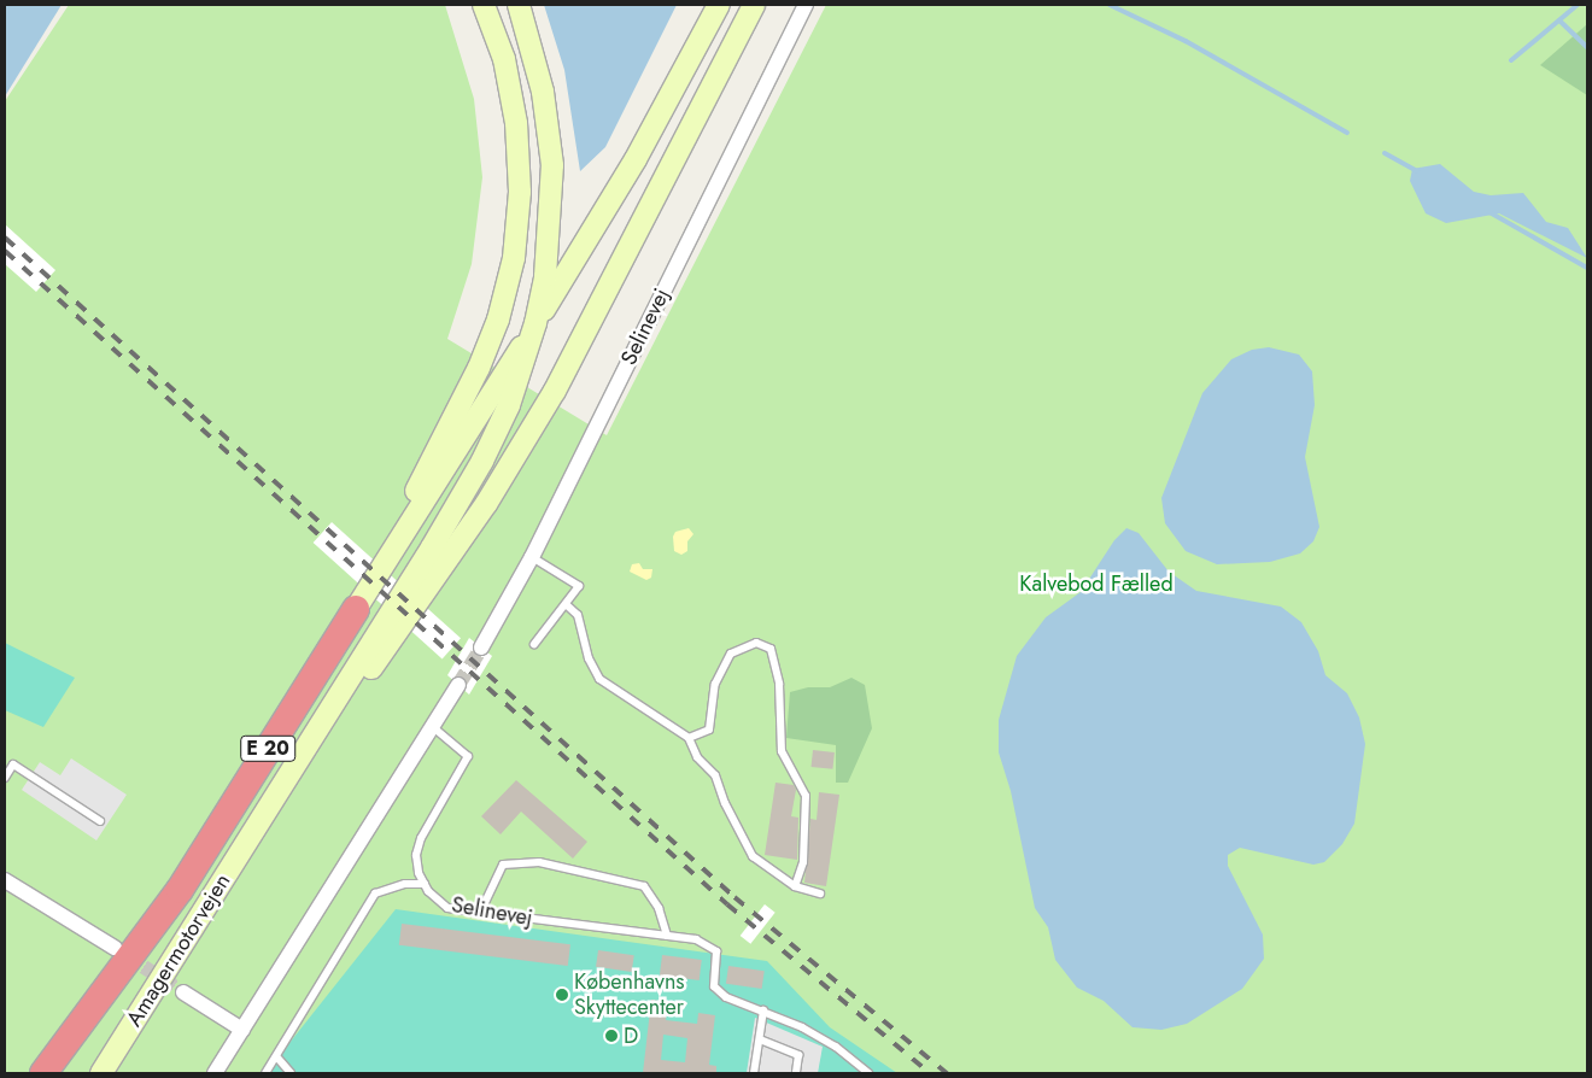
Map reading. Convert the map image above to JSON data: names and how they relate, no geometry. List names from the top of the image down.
{
  "streets": {
    "highway": ["E 20", "Amagermotorvejen"],
    "street": ["Selinevej"]
  },
  "crossings": [
    ["E 20", "Amagermotorvejen"]
  ],
  "parks": ["Kalvebod Fælled"],
  "places": ["Københavns Skyttecenter", "D"]
}
